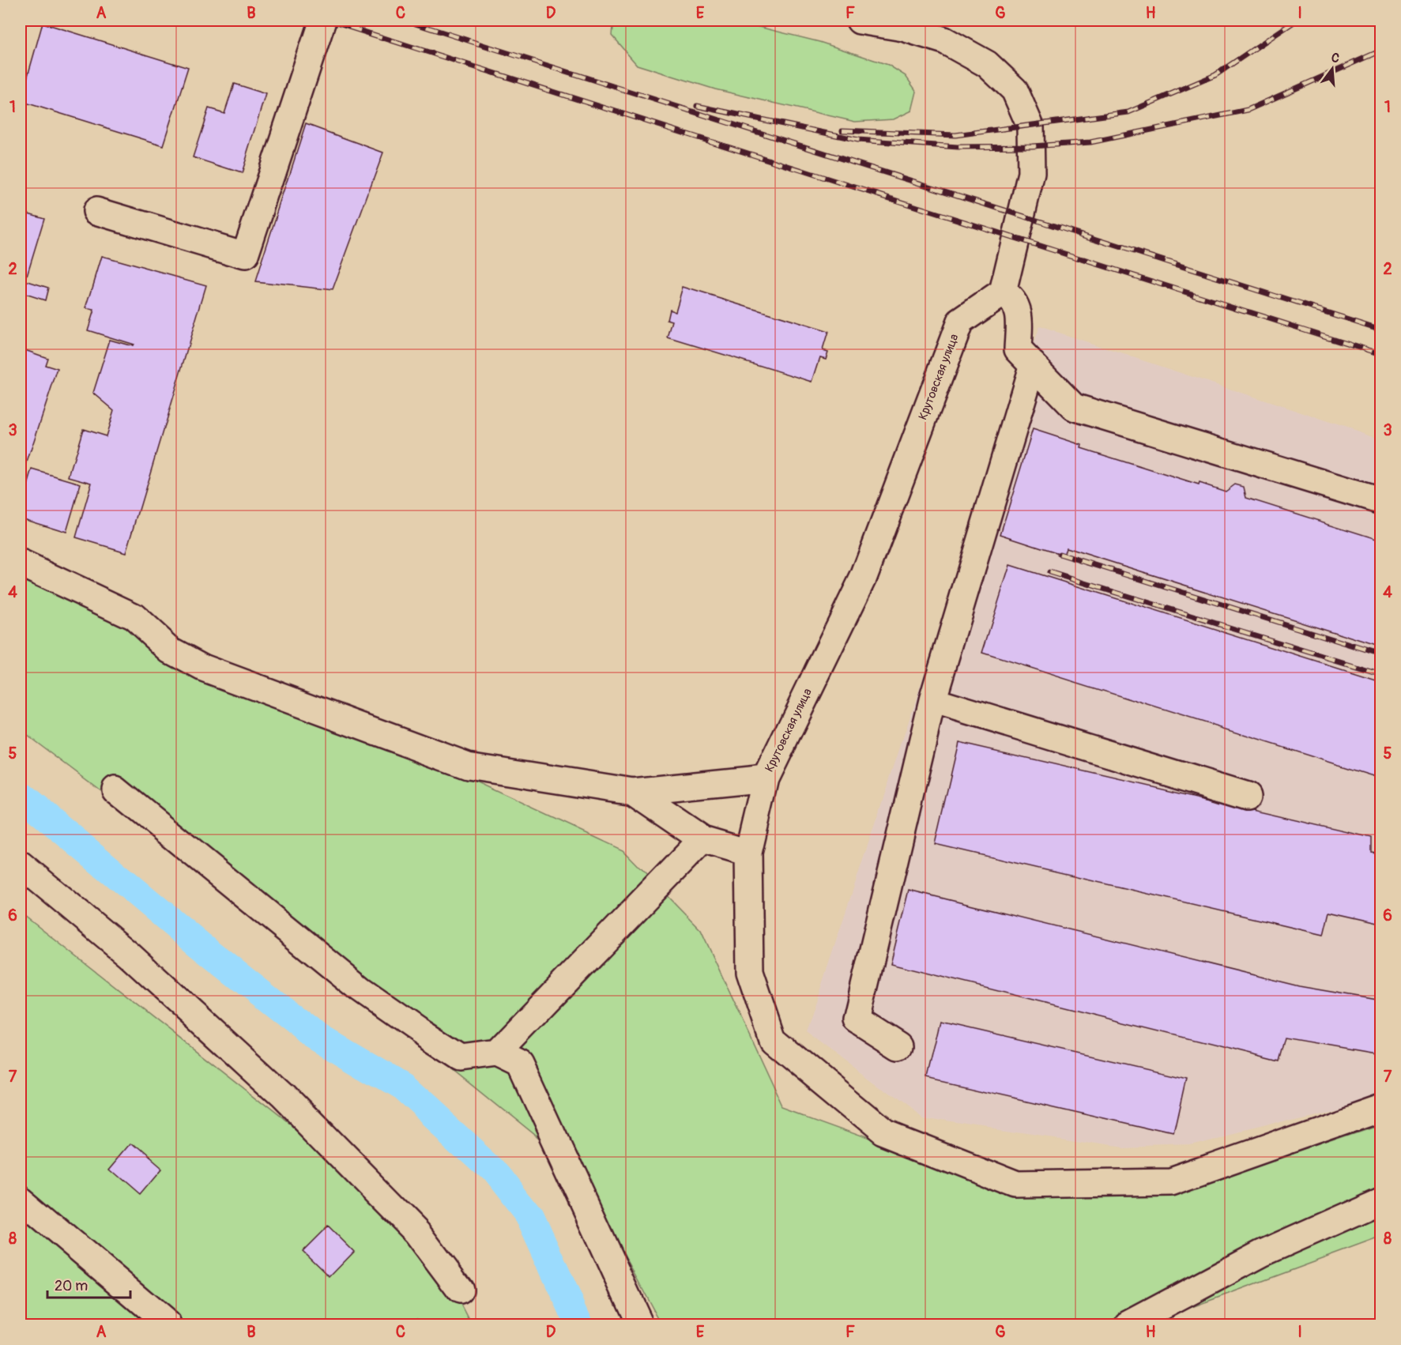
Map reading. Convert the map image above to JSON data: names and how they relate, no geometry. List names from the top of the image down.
{
  "streets": {
    "street": ["Крутовская улица"]
  },
  "scale_bar": "20 m",
  "north": "top",
  "grid": {
    "columns": [
      "A",
      "B",
      "C",
      "D",
      "E",
      "F",
      "G",
      "H",
      "I"
    ],
    "rows": [
      "1",
      "2",
      "3",
      "4",
      "5",
      "6",
      "7",
      "8"
    ]
  }
}
